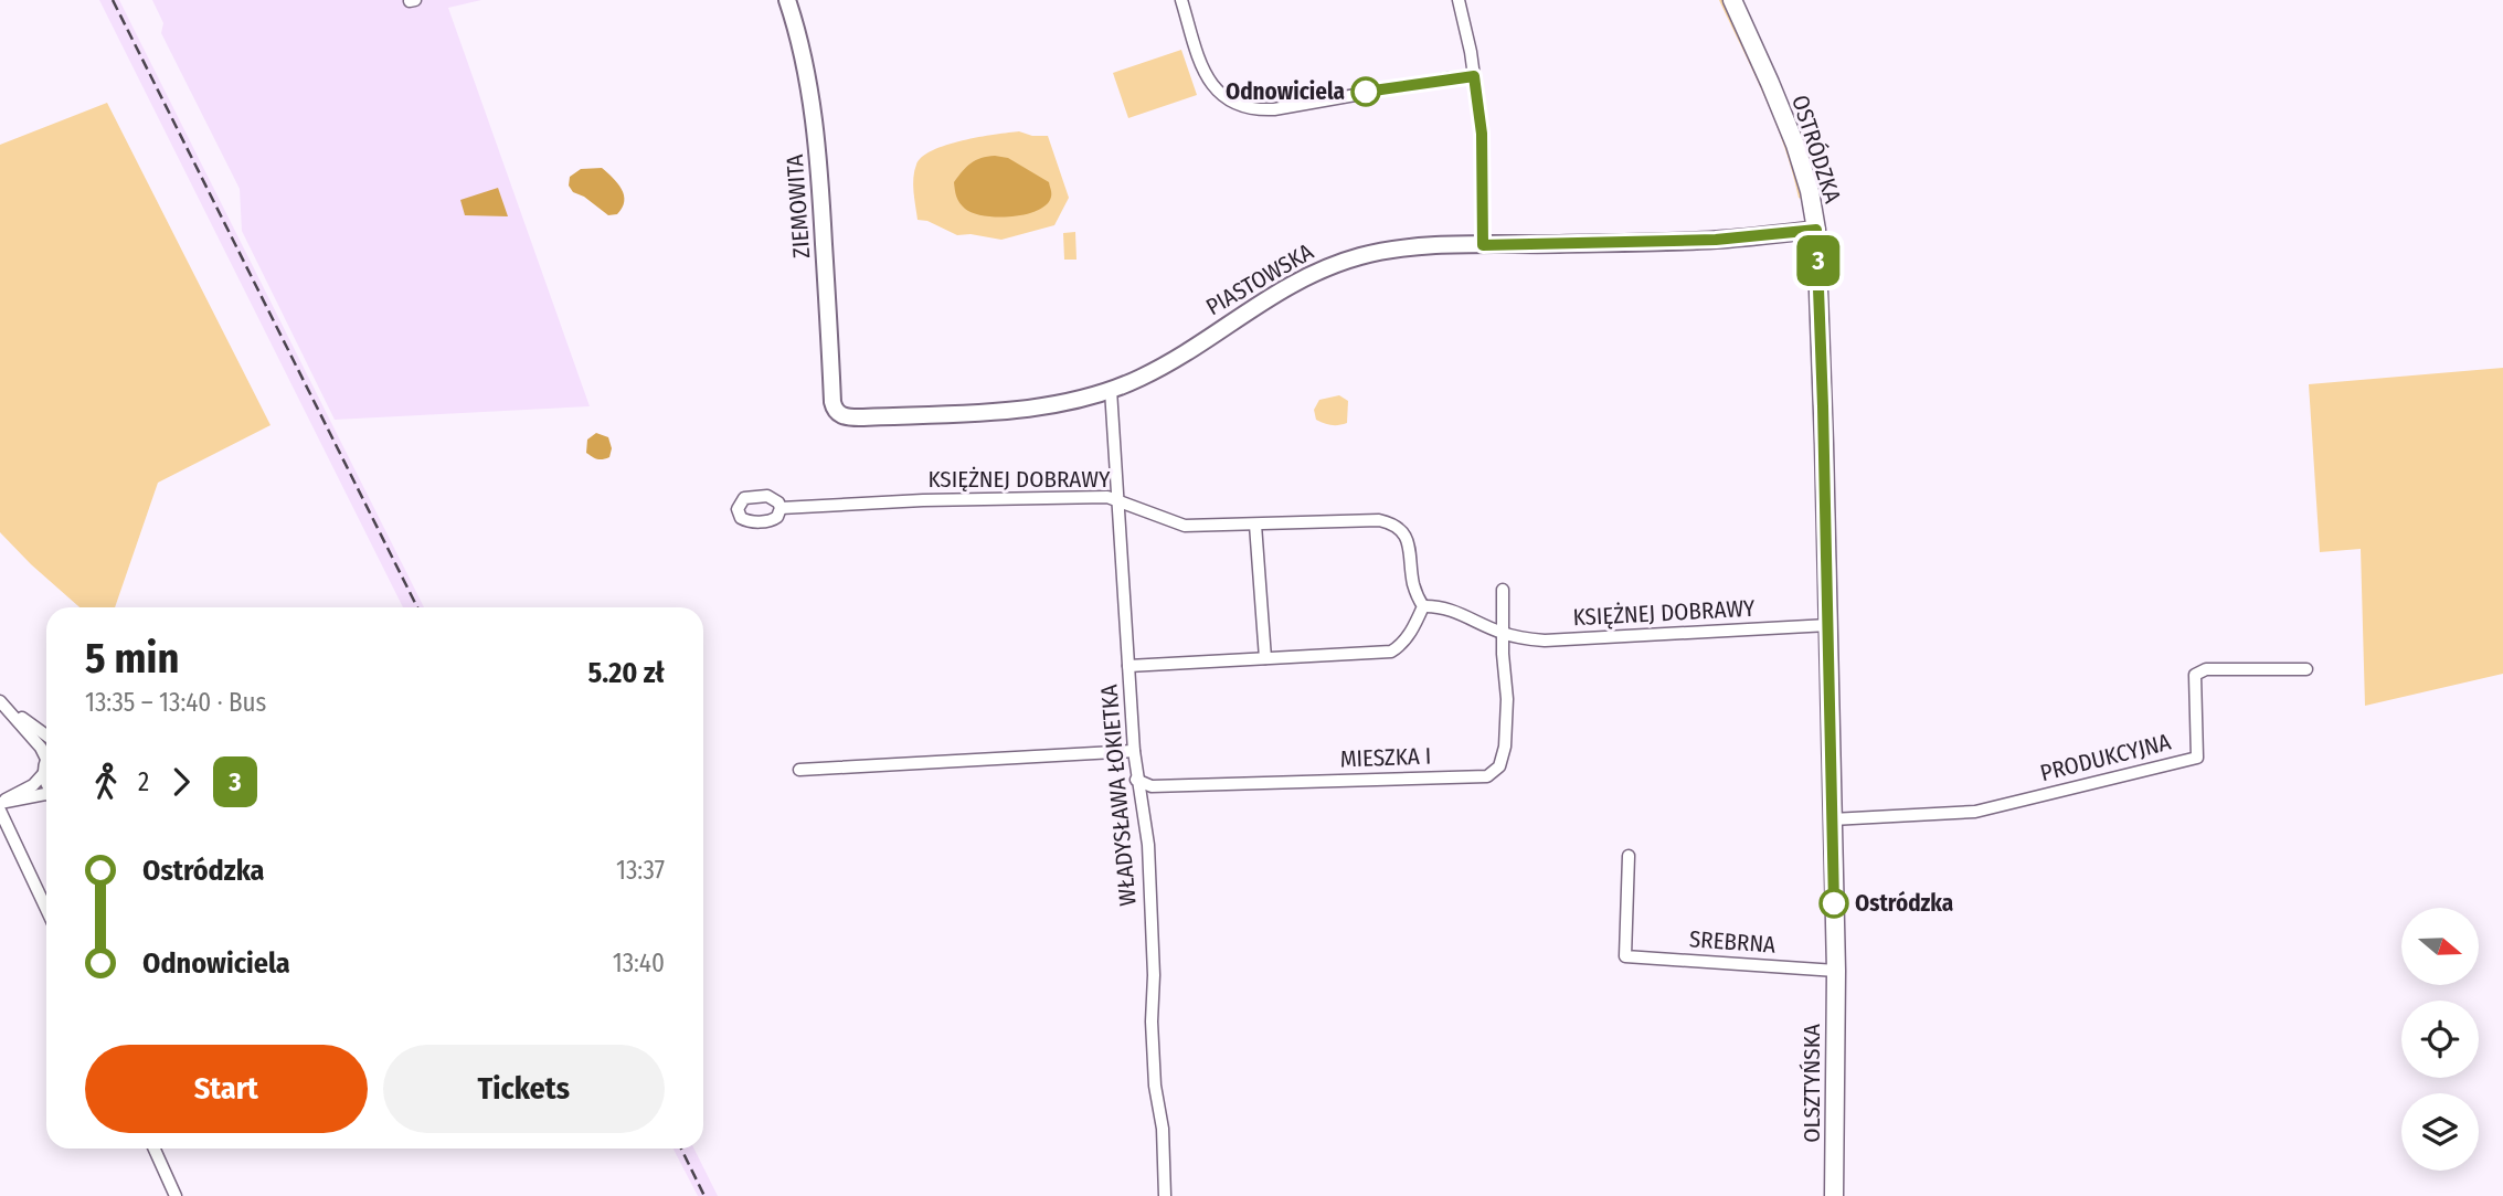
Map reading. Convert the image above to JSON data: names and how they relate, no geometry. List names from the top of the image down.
{
  "streets": {
    "main road": ["OSTRÓDZKA", "OLSZTYŃSKA"],
    "street": [
      "ZIEMOWITA",
      "PIASTOWSKA",
      "KSIĘŻNEJ DOBRAWY",
      "MIESZKA I",
      "PRODUKCYJNA",
      "WŁADYSŁAWA ŁOKIETKA",
      "SREBRNA"
    ]
  },
  "crossings": [
    ["OSTRÓDZKA", "PIASTOWSKA"],
    ["OSTRÓDZKA", "KSIĘŻNEJ DOBRAWY"],
    ["OSTRÓDZKA", "PRODUKCYJNA"],
    ["OSTRÓDZKA", "SREBRNA"],
    ["OSTRÓDZKA", "OLSZTYŃSKA"],
    ["ZIEMOWITA", "PIASTOWSKA"],
    ["PIASTOWSKA", "WŁADYSŁAWA ŁOKIETKA"],
    ["KSIĘŻNEJ DOBRAWY", "MIESZKA I"],
    ["KSIĘŻNEJ DOBRAWY", "WŁADYSŁAWA ŁOKIETKA"],
    ["MIESZKA I", "WŁADYSŁAWA ŁOKIETKA"],
    ["SREBRNA", "OLSZTYŃSKA"]
  ],
  "places": ["Odnowiciela", "Ostródzka"],
  "lines": ["bus line 3"],
  "north": "right",
  "page": {
    "on_map": "3",
    "heading": ["5 min", "13:35 – 13:40 · Bus", "5.20 zł"],
    "legs": ["2", "3"],
    "list": [
      {
        "name": "Ostródzka",
        "value": "13:37"
      },
      {
        "name": "Odnowiciela",
        "value": "13:40"
      }
    ],
    "buttons": ["Start", "Tickets"]
  }
}
